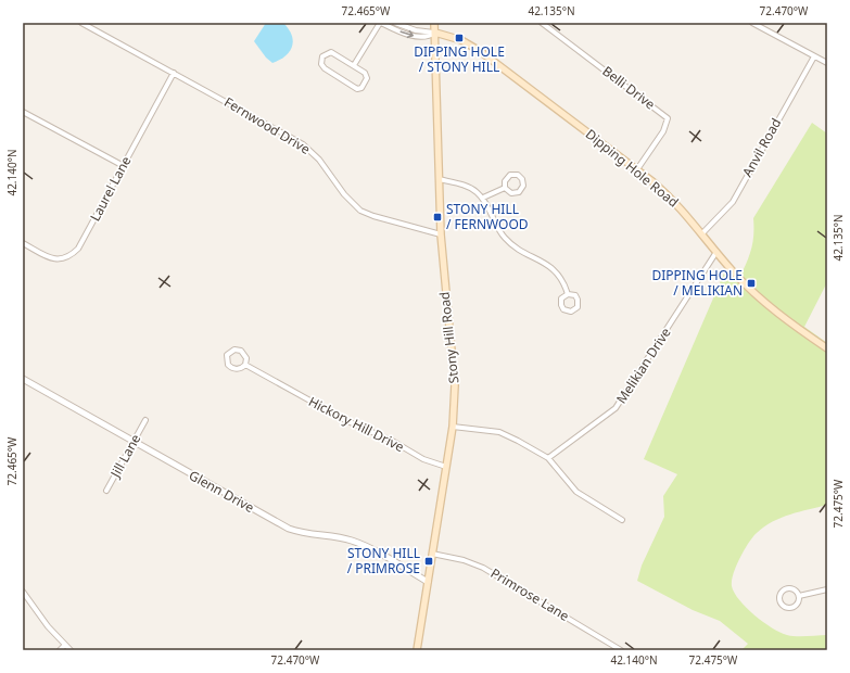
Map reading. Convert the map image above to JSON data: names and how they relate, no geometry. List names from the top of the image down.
{
  "streets": {
    "main road": ["Dipping Hole Road", "Stony Hill Road"],
    "street": [
      "Belli Drive",
      "Fernwood Drive",
      "Anvil Road",
      "Laurel Lane",
      "Melikian Drive",
      "Hickory Hill Drive",
      "Jill Lane",
      "Glenn Drive",
      "Primrose Lane"
    ]
  },
  "crossings": [
    ["Belli Drive", "Dipping Hole Road"],
    ["Fernwood Drive", "Laurel Lane"],
    ["Fernwood Drive", "Stony Hill Road"],
    ["Anvil Road", "Dipping Hole Road"],
    ["Dipping Hole Road", "Stony Hill Road"],
    ["Dipping Hole Road", "Melikian Drive"],
    ["Stony Hill Road", "Hickory Hill Drive"],
    ["Stony Hill Road", "Glenn Drive"],
    ["Stony Hill Road", "Primrose Lane"],
    ["Jill Lane", "Glenn Drive"]
  ],
  "places": {
    "transit": [
      "DIPPING HOLE / STONY HILL",
      "STONY HILL / FERNWOOD",
      "DIPPING HOLE / MELIKIAN",
      "STONY HILL / PRIMROSE"
    ]
  },
  "coordinates": [
    "72.465°W",
    "42.135°N",
    "72.470°W",
    "42.140°N",
    "72.475°W"
  ]
}
